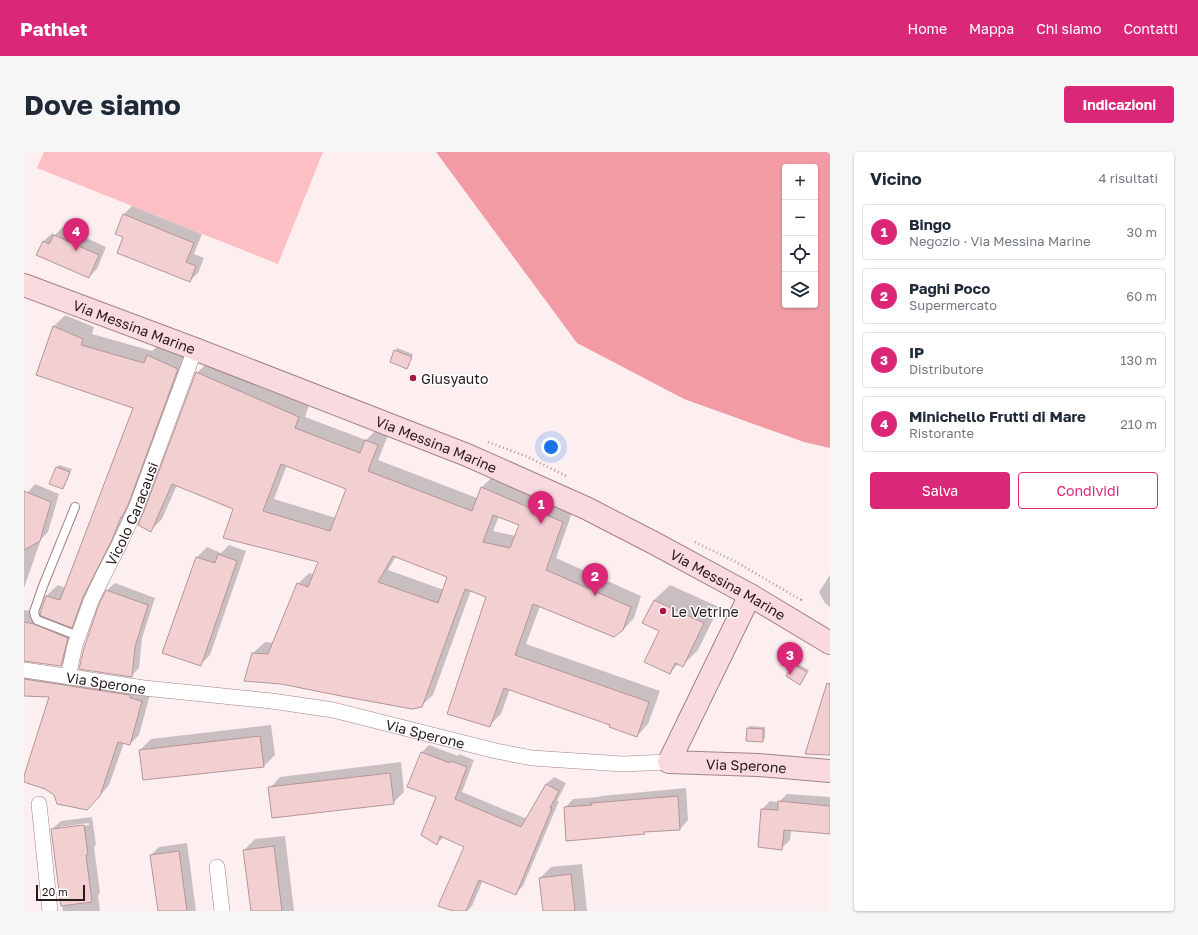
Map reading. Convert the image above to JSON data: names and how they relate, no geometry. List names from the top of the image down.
{
  "streets": {
    "main road": ["Via Messina Marine", "Via Sperone"],
    "street": ["Vicolo Caracausi"]
  },
  "crossings": [
    ["Via Messina Marine", "Vicolo Caracausi"],
    ["Vicolo Caracausi", "Via Sperone"]
  ],
  "places": ["Giusyauto", "Le Vetrine"],
  "scale_bar": "20 m",
  "page": {
    "header": "Pathlet",
    "nav": [
      "Home",
      "Mappa",
      "Chi siamo",
      "Contatti"
    ],
    "buttons": [
      "Indicazioni",
      ["Salva", "Condividi"]
    ],
    "title": "Dove siamo",
    "heading": ["Vicino", "4 risultati"],
    "map_buttons": ["+", "−"],
    "list": [
      {
        "mark": "1",
        "name": "Bingo",
        "note": "Negozio · Via Messina Marine",
        "value": "30 m"
      },
      {
        "mark": "2",
        "name": "Paghi Poco",
        "note": "Supermercato",
        "value": "60 m"
      },
      {
        "mark": "3",
        "name": "IP",
        "note": "Distributore",
        "value": "130 m"
      },
      {
        "mark": "4",
        "name": "Minichello Frutti di Mare",
        "note": "Ristorante",
        "value": "210 m"
      }
    ],
    "pins": [
      "4",
      "1",
      "2",
      "3"
    ],
    "scale": "20 m"
  }
}
